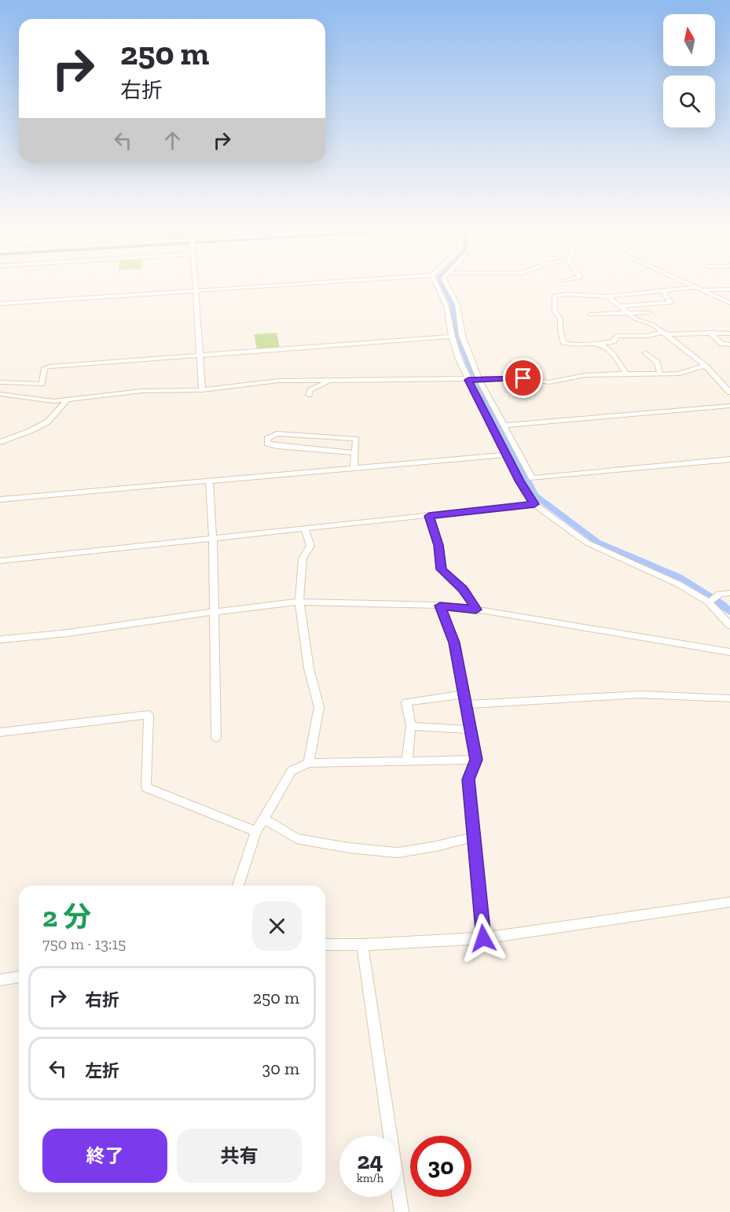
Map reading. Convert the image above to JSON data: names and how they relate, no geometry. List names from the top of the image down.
{
  "north": "top",
  "page": {
    "turn": ["250 m", "右折"],
    "heading": ["2 分", "750 m · 13:15"],
    "list": [
      {
        "name": "右折",
        "value": "250 m"
      },
      {
        "name": "左折",
        "value": "30 m"
      }
    ],
    "buttons": ["終了", "共有"],
    "speed": "24 km/h",
    "limit": "30"
  }
}
